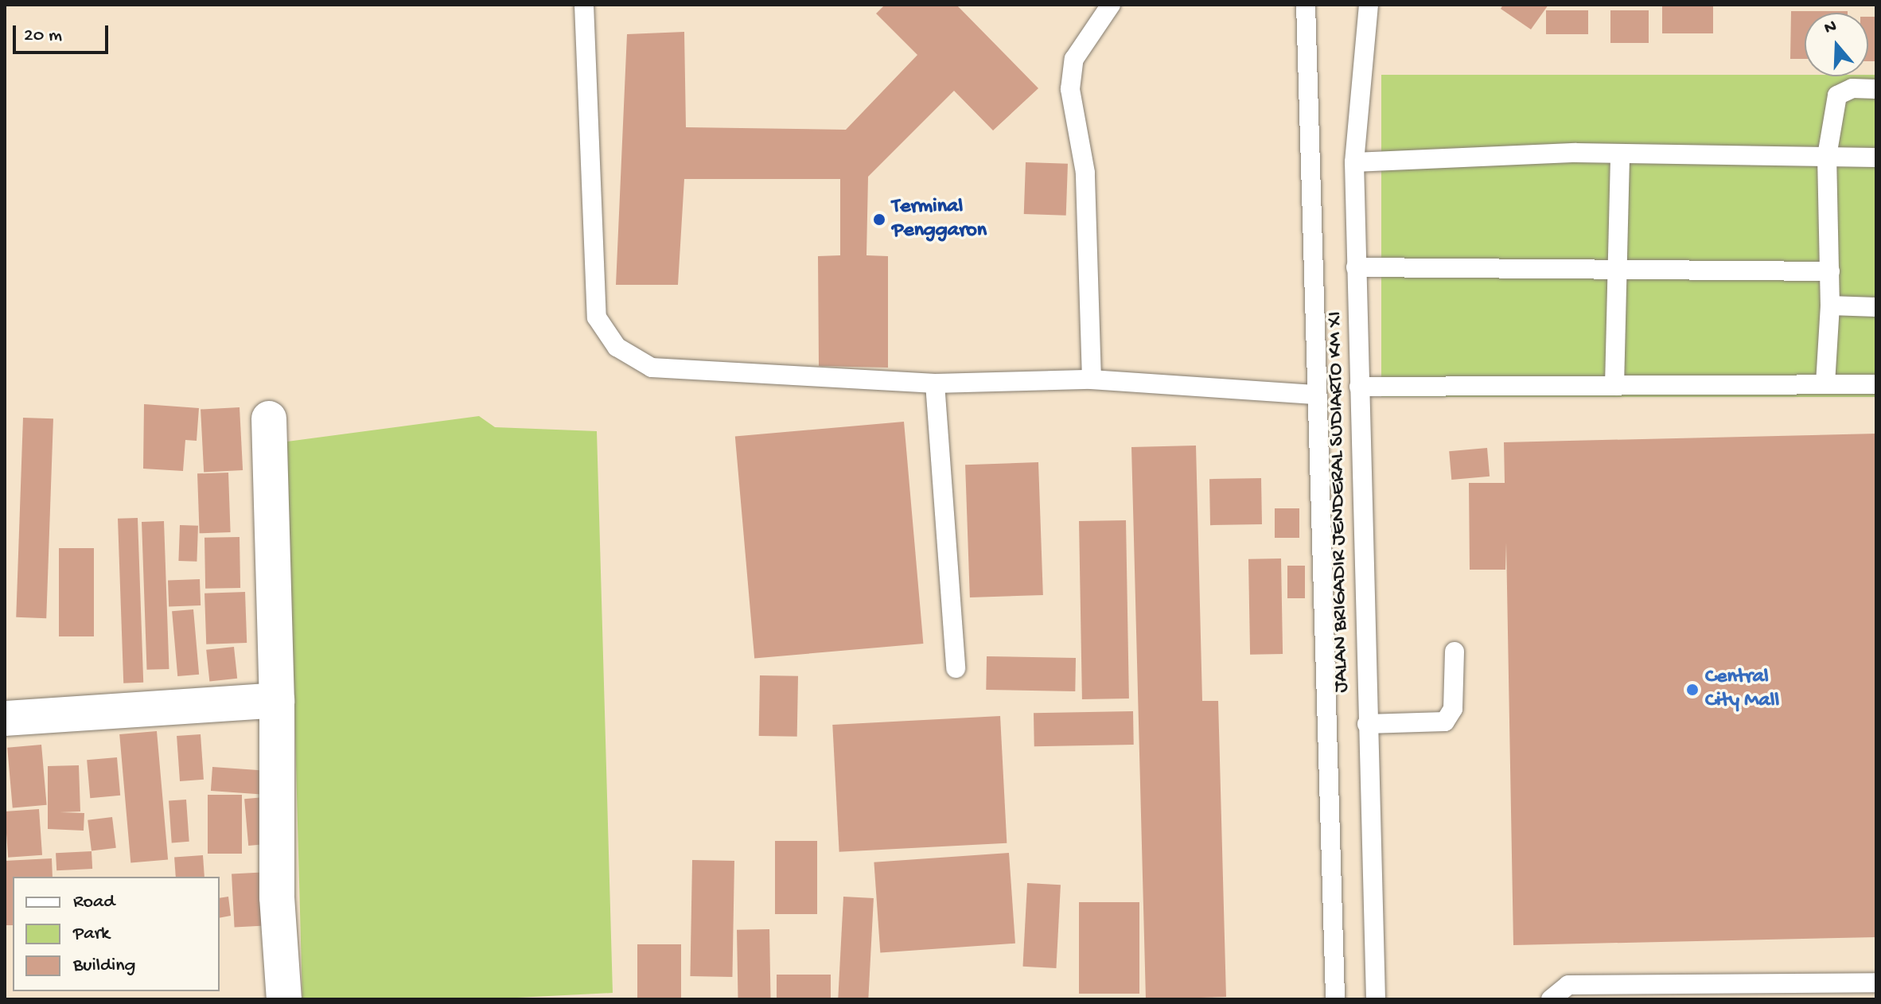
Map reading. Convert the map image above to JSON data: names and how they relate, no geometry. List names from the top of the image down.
{
  "streets": {
    "lane": ["JALAN BRIGADIR JENDERAL SUDIARTO KM XI"]
  },
  "places": ["Terminal Penggaron", "Central City Mall"],
  "legend": ["Road", "Park", "Building"],
  "scale_bar": "20 m",
  "north": "top"
}
